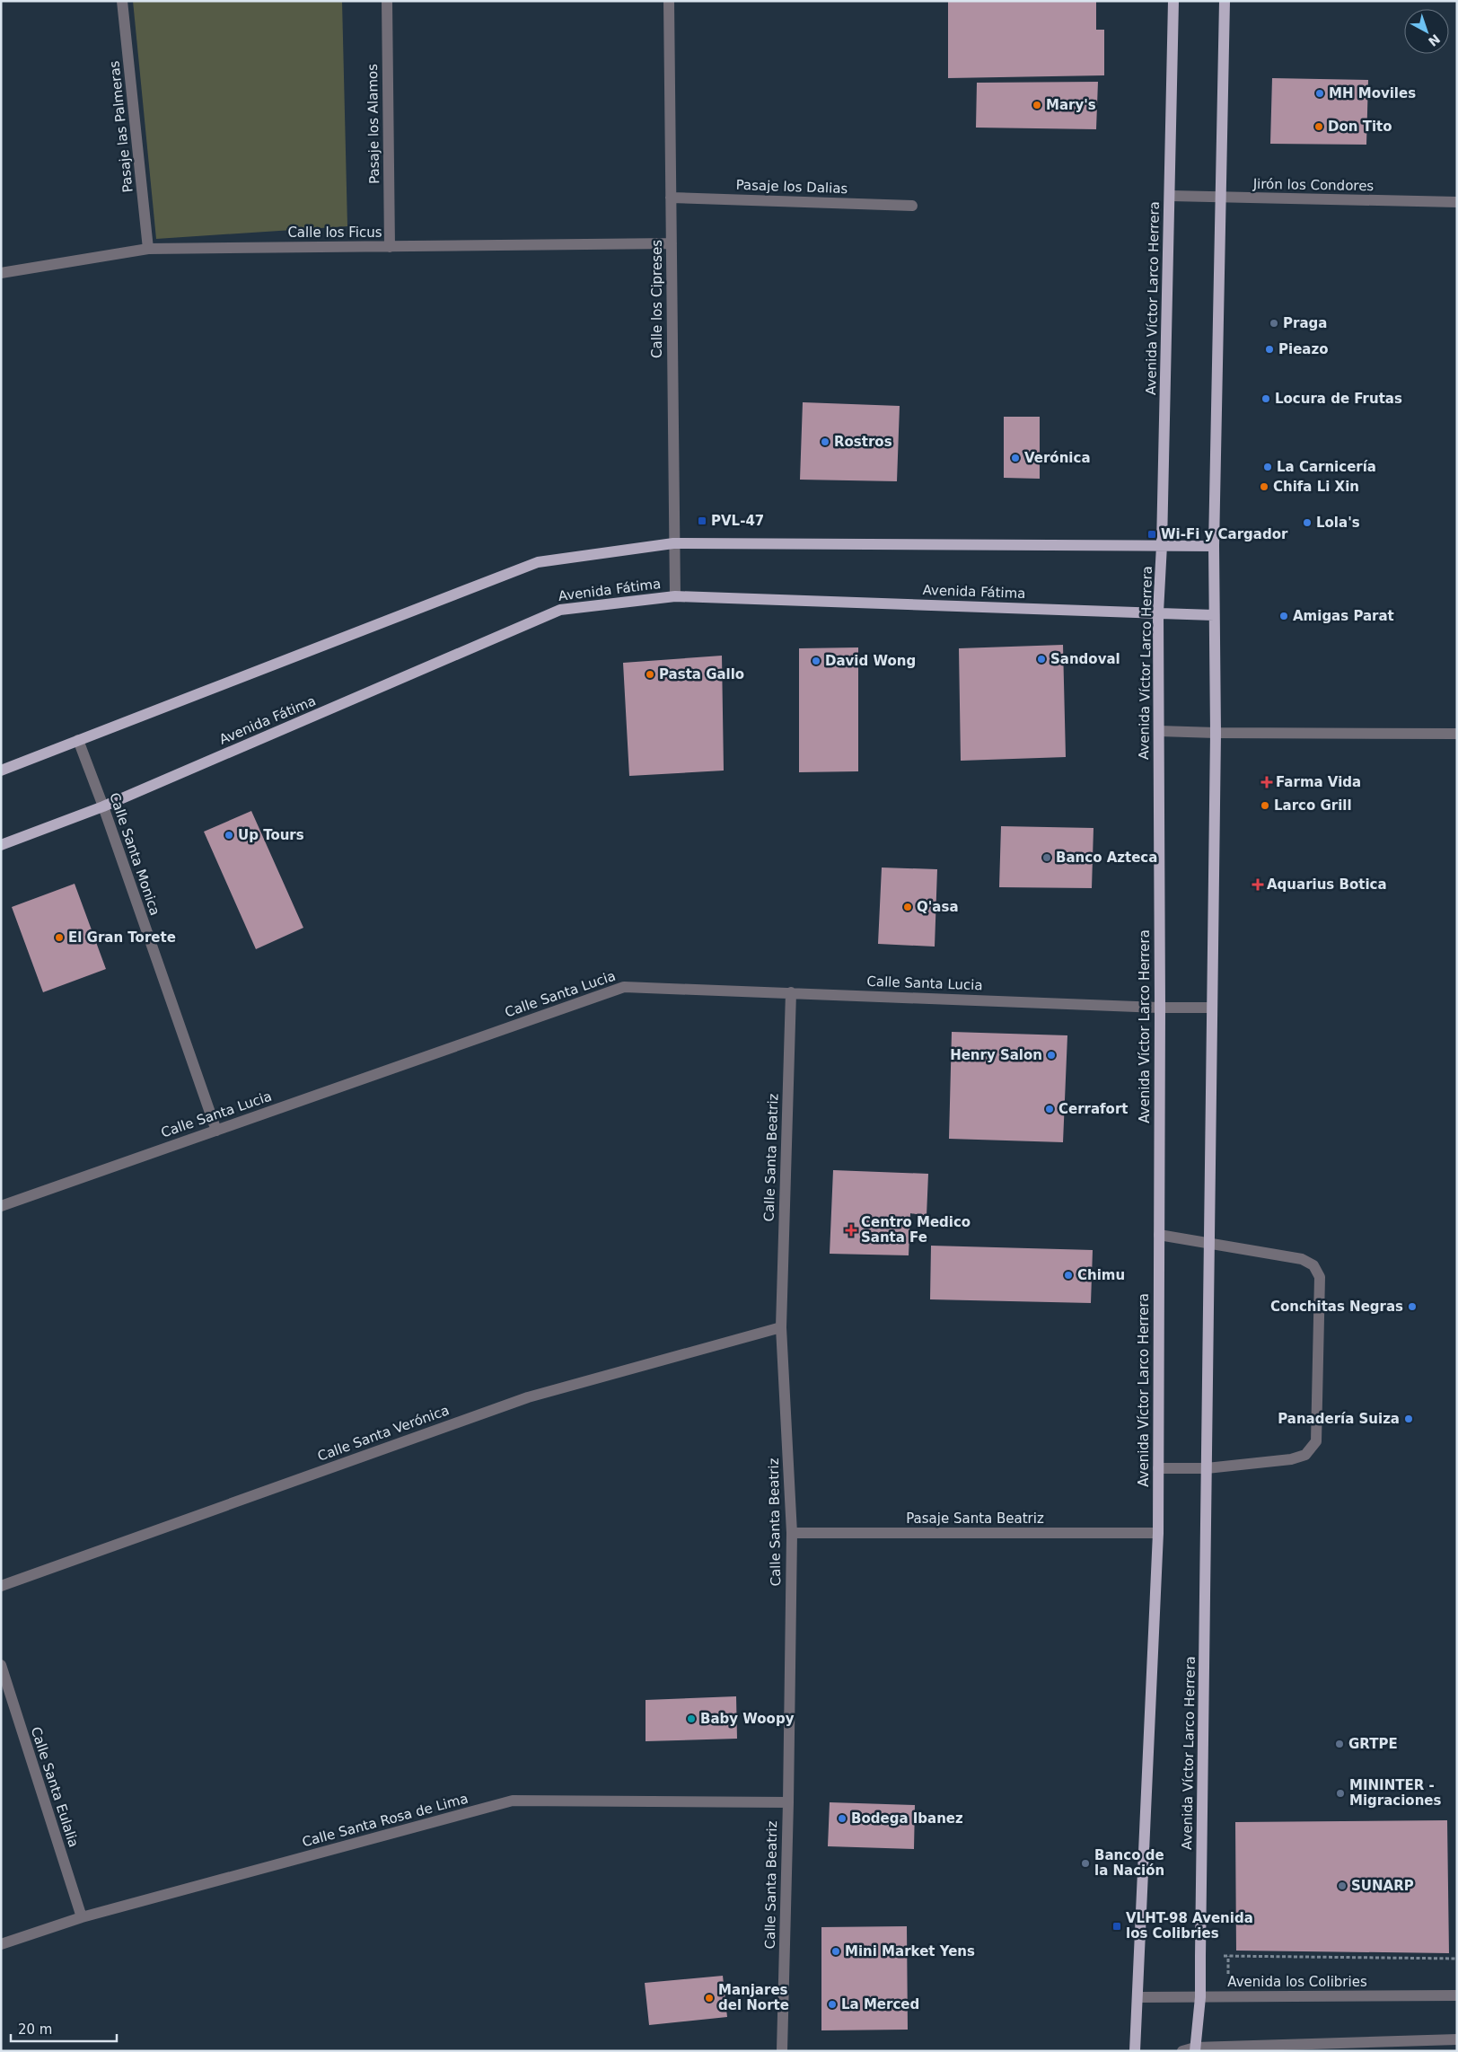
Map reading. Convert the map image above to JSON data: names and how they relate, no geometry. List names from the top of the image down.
{
  "streets": {
    "main road": ["Avenida Víctor Larco Herrera", "Avenida Fátima"],
    "street": [
      "Pasaje los Alamos",
      "Pasaje las Palmeras",
      "Jirón los Condores",
      "Pasaje los Dalias",
      "Calle los Ficus",
      "Calle los Cipreses",
      "Calle Santa Monica",
      "Calle Santa Lucia",
      "Calle Santa Beatriz",
      "Calle Santa Verónica",
      "Pasaje Santa Beatriz",
      "Calle Santa Eulalia",
      "Calle Santa Rosa de Lima",
      "Avenida los Colibries"
    ]
  },
  "crossings": [
    ["Pasaje los Alamos", "Calle los Ficus"],
    ["Pasaje las Palmeras", "Calle los Ficus"],
    ["Jirón los Condores", "Avenida Víctor Larco Herrera"],
    ["Pasaje los Dalias", "Calle los Cipreses"],
    ["Calle los Ficus", "Calle los Cipreses"],
    ["Avenida Víctor Larco Herrera", "Avenida Fátima"],
    ["Avenida Víctor Larco Herrera", "Calle Santa Lucia"],
    ["Avenida Víctor Larco Herrera", "Pasaje Santa Beatriz"],
    ["Avenida Víctor Larco Herrera", "Avenida los Colibries"],
    ["Calle los Cipreses", "Avenida Fátima"],
    ["Avenida Fátima", "Calle Santa Monica"],
    ["Calle Santa Monica", "Calle Santa Lucia"],
    ["Calle Santa Lucia", "Calle Santa Beatriz"],
    ["Calle Santa Beatriz", "Calle Santa Verónica"],
    ["Calle Santa Beatriz", "Pasaje Santa Beatriz"],
    ["Calle Santa Beatriz", "Calle Santa Rosa de Lima"],
    ["Calle Santa Eulalia", "Calle Santa Rosa de Lima"]
  ],
  "places": {
    "other": [
      "MH Moviles",
      "Mary's",
      "Don Tito",
      "Praga",
      "Pieazo",
      "Locura de Frutas",
      "Rostros",
      "Verónica",
      "La Carnicería",
      "Chifa Li Xin",
      "Lola's",
      "Amigas Parat",
      "Sandoval",
      "David Wong",
      "Pasta Gallo",
      "Larco Grill",
      "Up Tours",
      "Banco Azteca",
      "Q'asa",
      "El Gran Torete",
      "Henry Salon",
      "Cerrafort",
      "Chimu",
      "Conchitas Negras",
      "Panadería Suiza",
      "Baby Woopy",
      "GRTPE",
      "MININTER - Migraciones",
      "Bodega Ibanez",
      "Banco de la Nación",
      "SUNARP",
      "Mini Market Yens",
      "Manjares del Norte",
      "La Merced"
    ],
    "transit": ["PVL-47", "Wi-Fi y Cargador", "VLHT-98 Avenida los Colibries"],
    "health": ["Farma Vida", "Aquarius Botica", "Centro Medico Santa Fe"]
  },
  "scale_bar": "20 m",
  "north": "bottom right"
}
